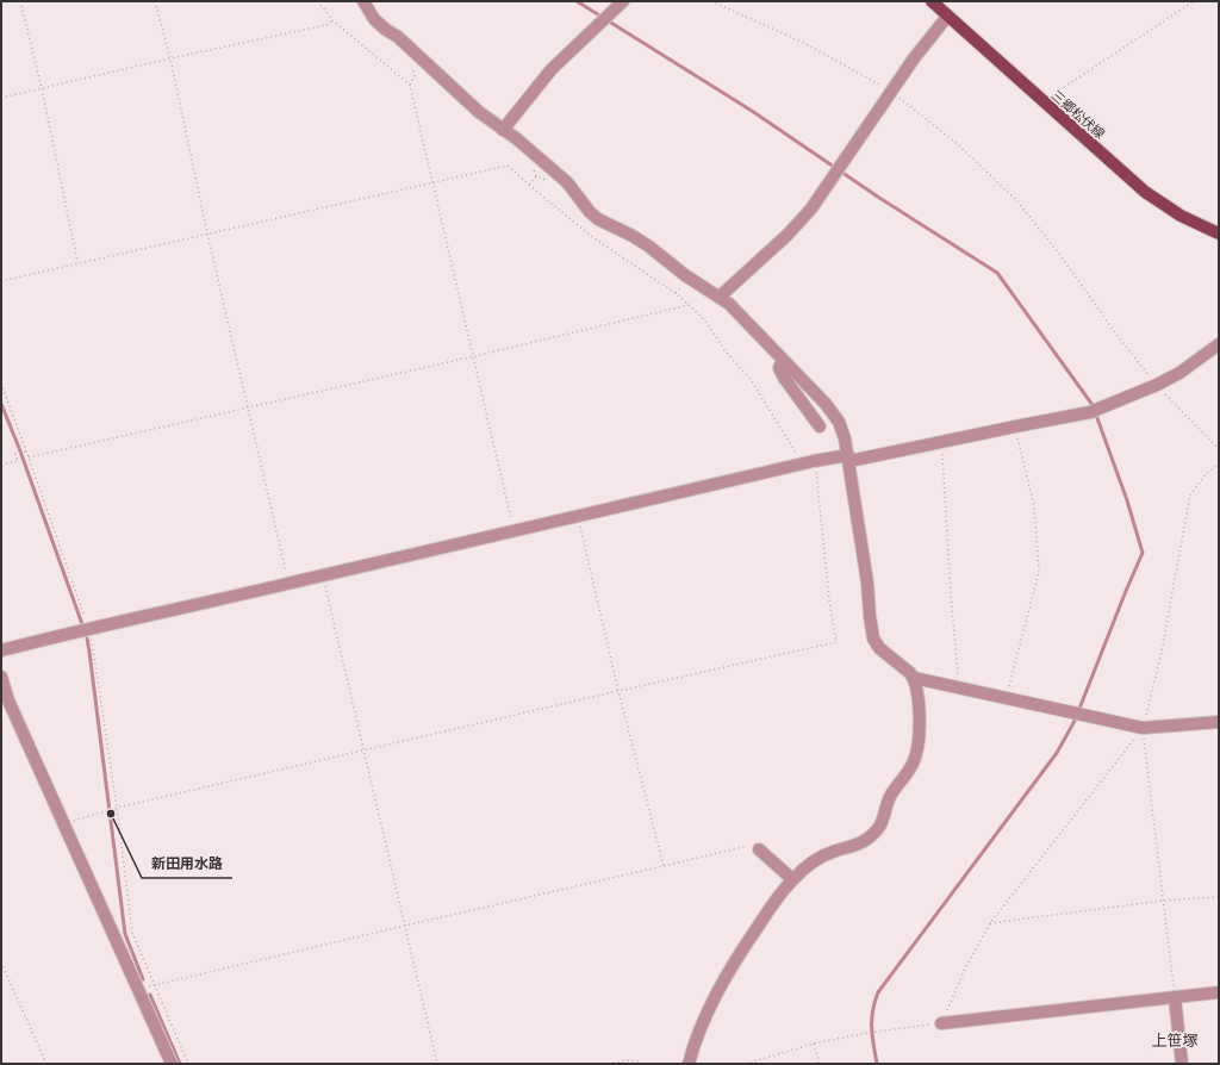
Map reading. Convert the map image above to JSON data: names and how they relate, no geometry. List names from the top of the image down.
{
  "streets": {
    "main road": ["三郷松伏線"]
  },
  "districts": ["上笹塚"],
  "places": ["新田用水路"]
}
